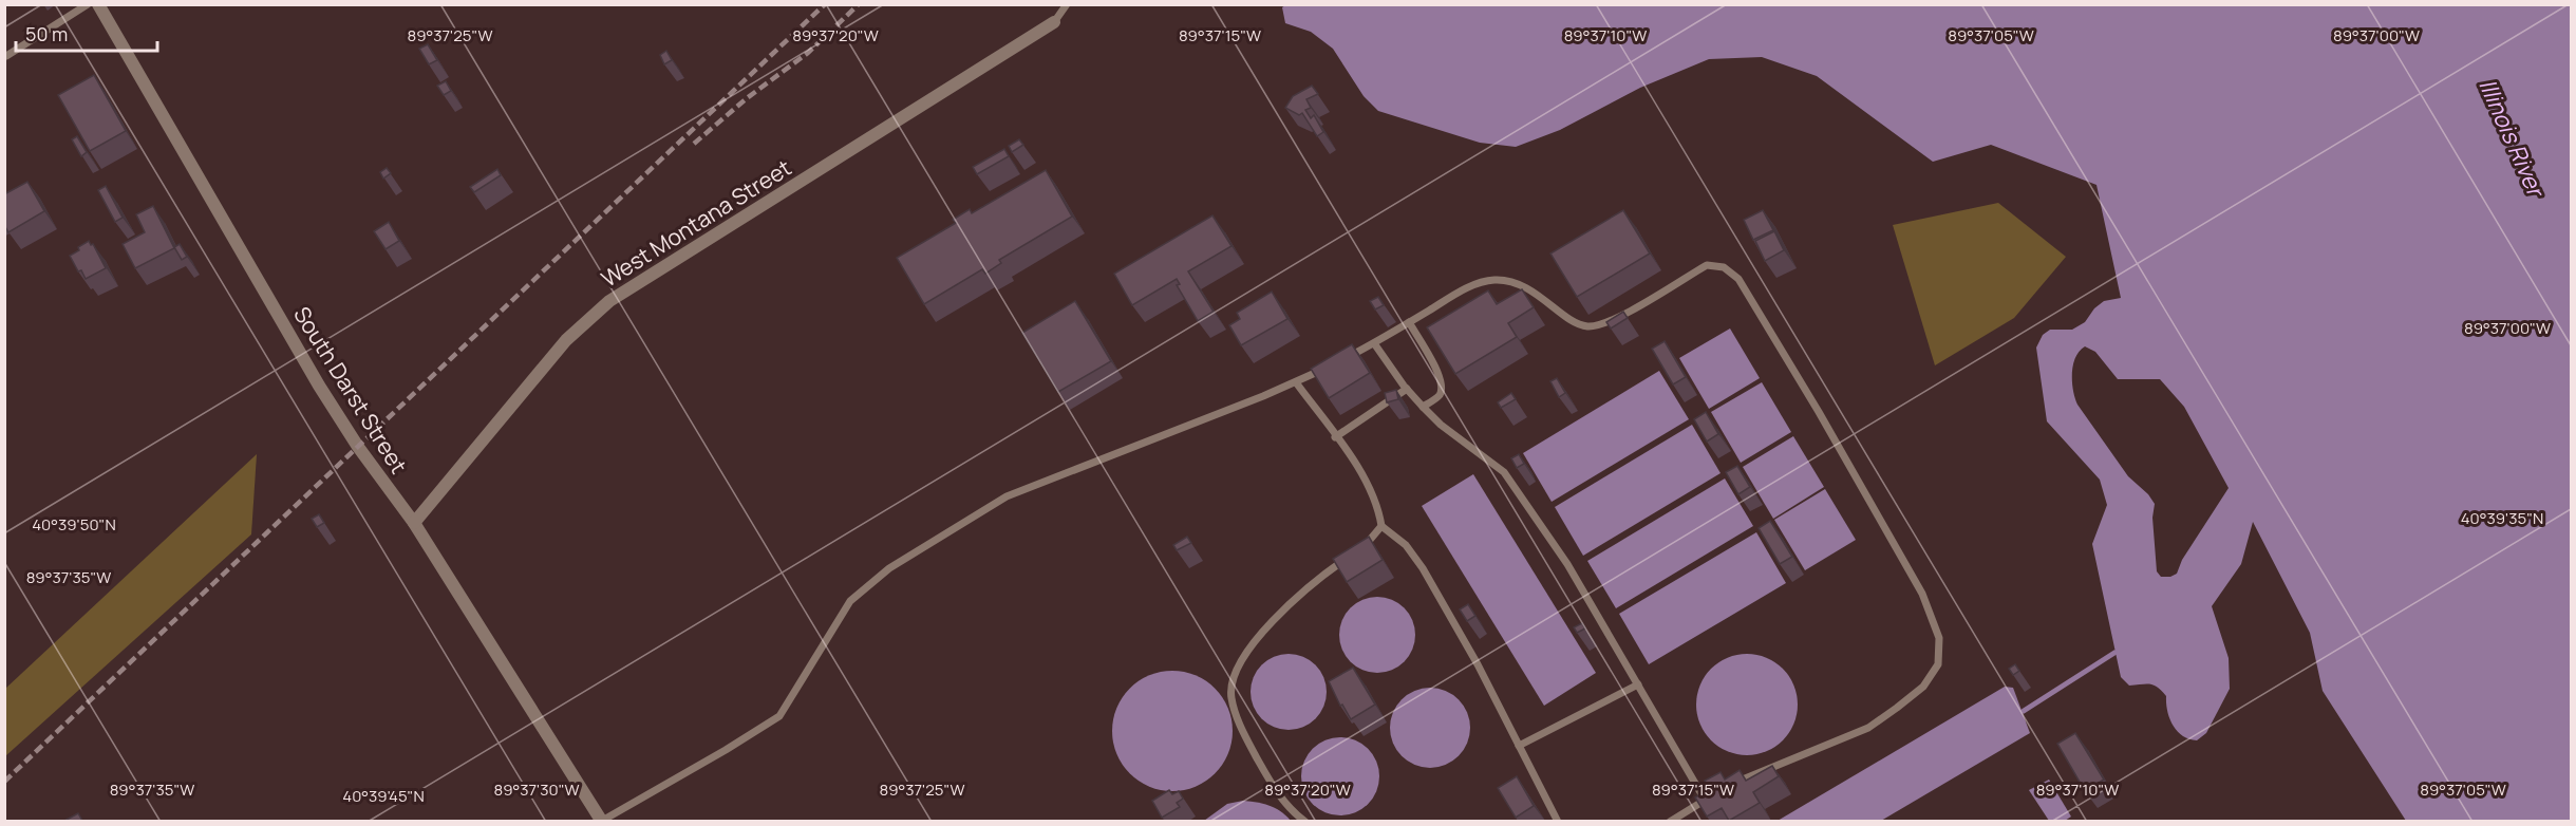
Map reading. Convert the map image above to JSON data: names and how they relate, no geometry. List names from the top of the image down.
{
  "streets": {
    "street": ["West Montana Street", "South Darst Street"]
  },
  "crossings": [
    ["West Montana Street", "South Darst Street"]
  ],
  "water": ["Illinois River"],
  "scale_bar": "50 m",
  "coordinates": [
    "89°37'05\"W",
    "89°37'25\"W",
    "89°37'20\"W",
    "89°37'15\"W",
    "89°37'10\"W",
    "89°37'00\"W",
    "40°39'35\"N",
    "40°39'50\"N",
    "89°37'35\"W",
    "89°37'30\"W",
    "40°39'45\"N"
  ]
}
